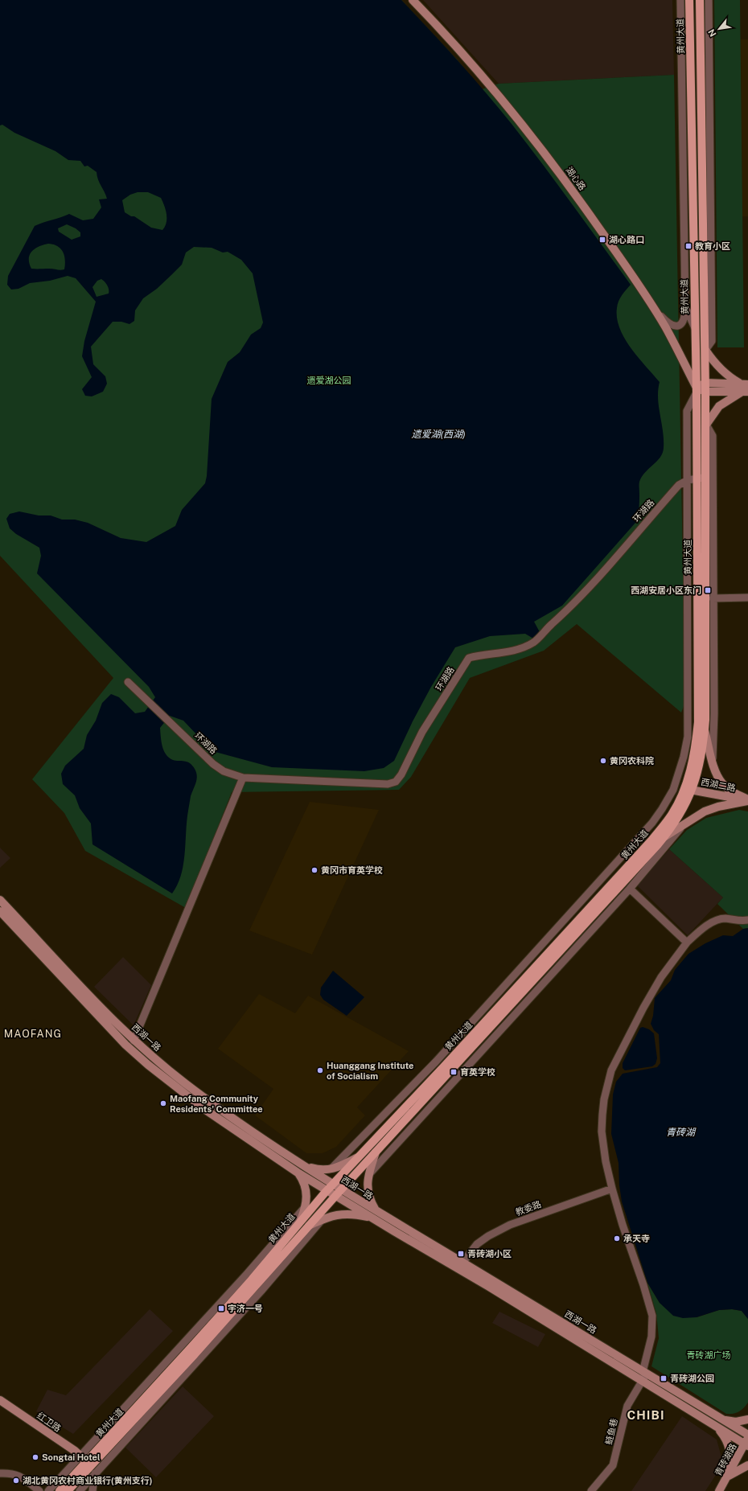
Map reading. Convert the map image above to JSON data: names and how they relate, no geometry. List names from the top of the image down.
{
  "streets": {
    "main road": [
      "黄州大道",
      "湖心路",
      "西湖二路",
      "西湖一路",
      "红卫路",
      "青砖湖路"
    ],
    "street": ["环湖路", "教委路", "鲢鱼巷"]
  },
  "crossings": [
    ["黄州大道", "湖心路"],
    ["黄州大道", "环湖路"],
    ["黄州大道", "西湖二路"],
    ["黄州大道", "西湖一路"],
    ["黄州大道", "红卫路"],
    ["西湖一路", "教委路"],
    ["西湖一路", "鲢鱼巷"],
    ["西湖一路", "青砖湖路"],
    ["教委路", "鲢鱼巷"]
  ],
  "districts": ["MAOFANG", "CHIBI"],
  "water": ["遗爱湖(西湖)", "青砖湖"],
  "parks": ["遗爱湖公园", "青砖湖广场"],
  "places": {
    "transit": [
      "湖心路口",
      "教育小区",
      "西湖安居小区东门",
      "育英学校",
      "青砖湖小区",
      "宇济一号",
      "青砖湖公园"
    ],
    "other": [
      "黄冈农科院",
      "黄冈市育英学校",
      "Huanggang Institute of Socialism",
      "Maofang Community Residents' Committee",
      "承天寺",
      "Songtai Hotel",
      "湖北黄冈农村商业银行(黄州支行)"
    ]
  },
  "north": "bottom left"
}
